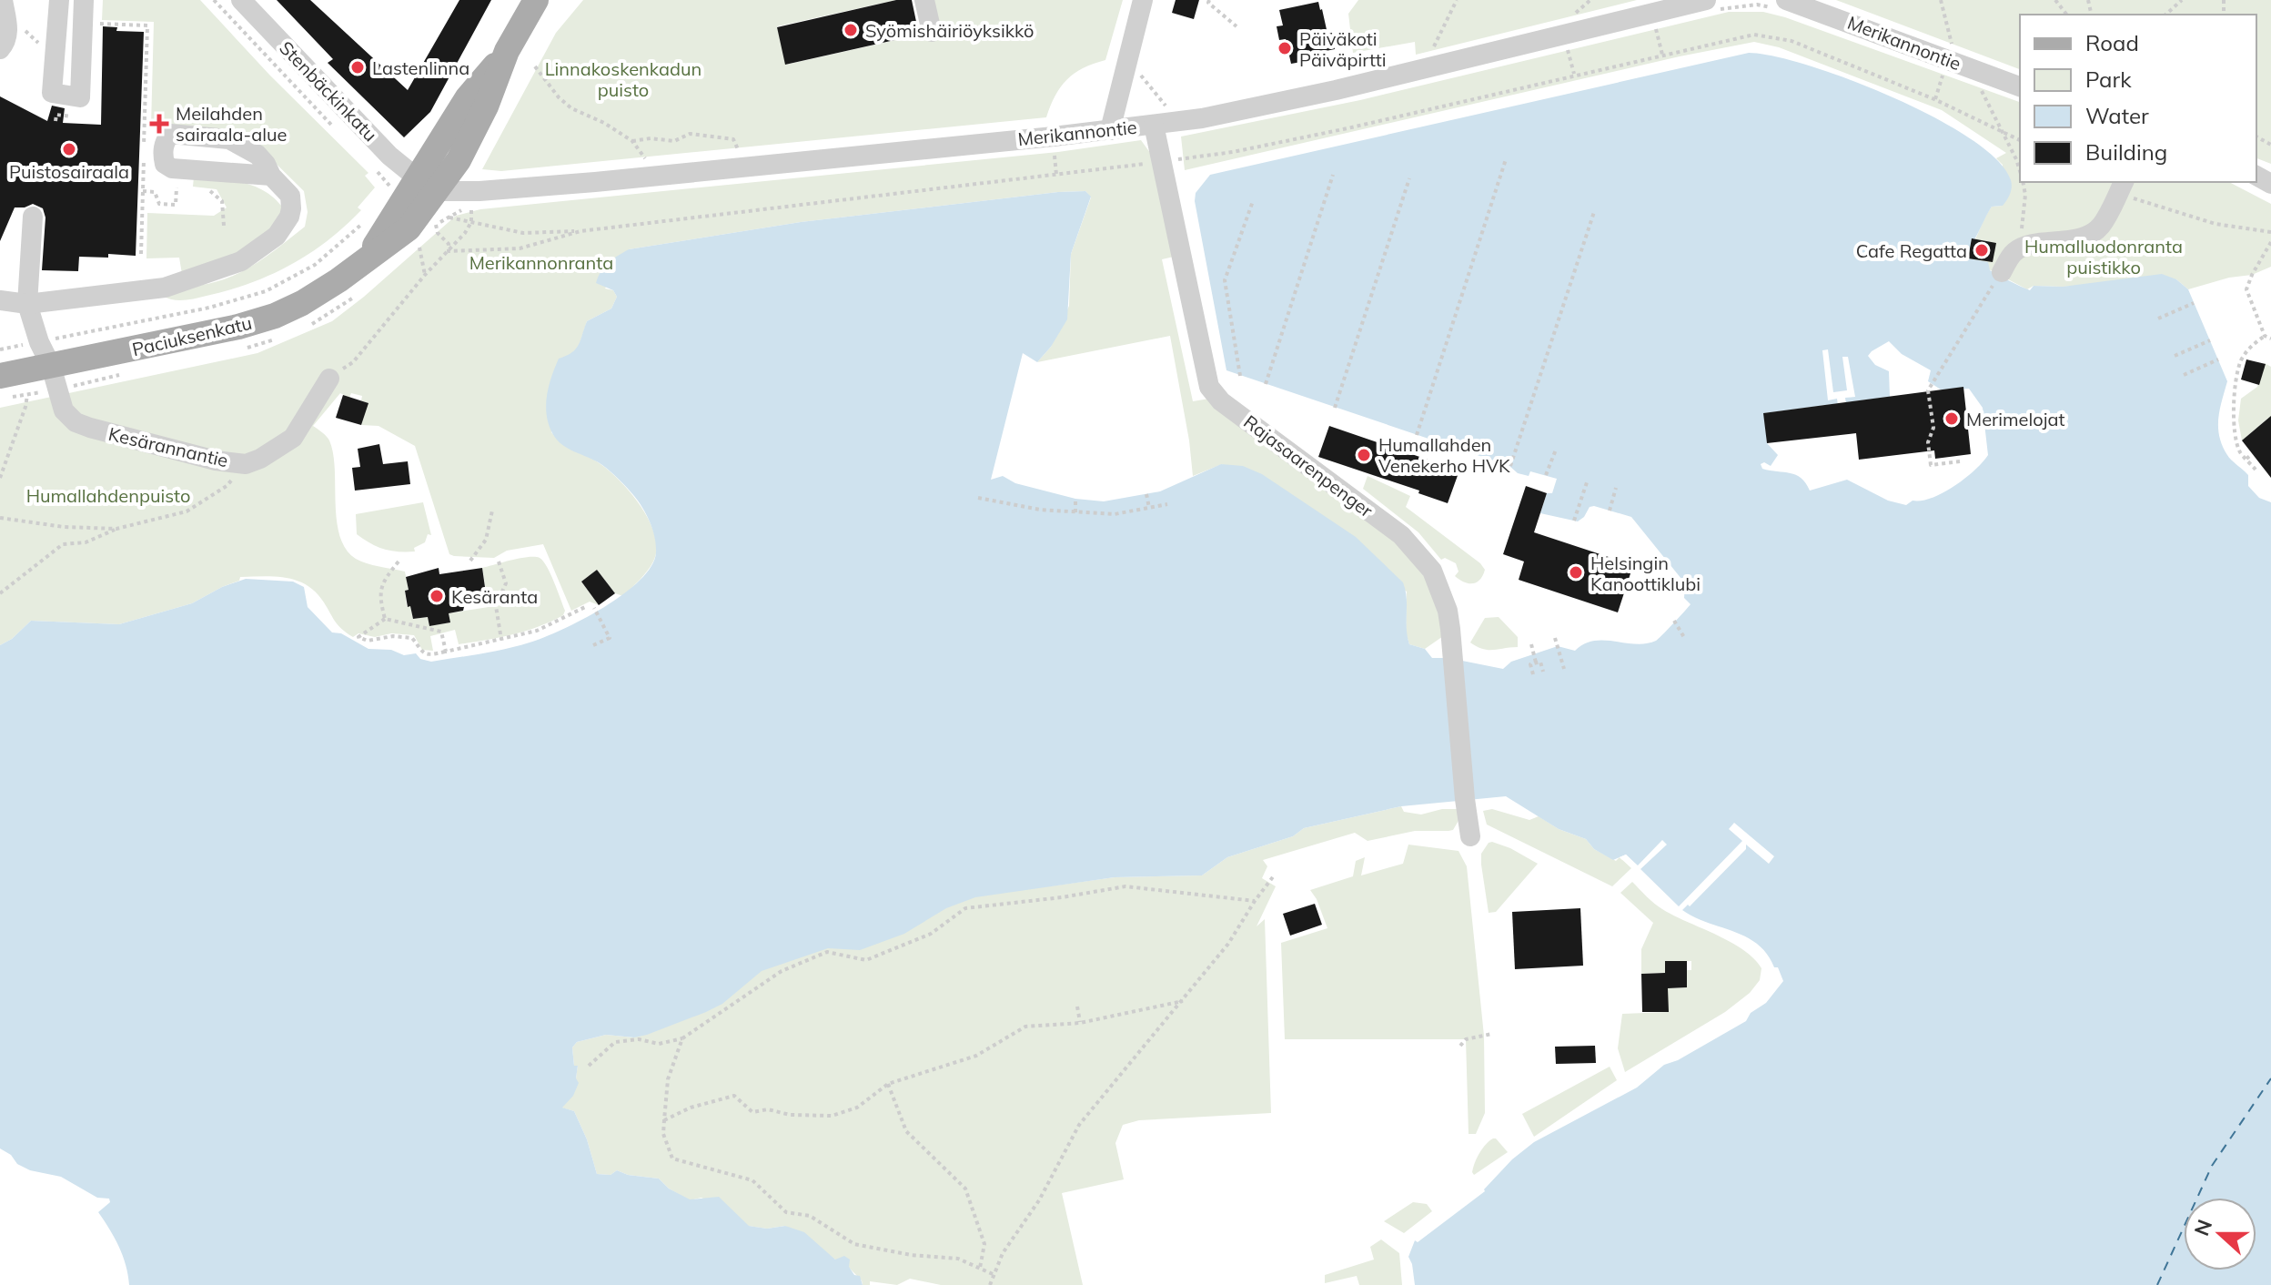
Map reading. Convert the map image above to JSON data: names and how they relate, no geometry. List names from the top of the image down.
{
  "streets": {
    "main road": ["Paciuksenkatu"],
    "street": [
      "Merikannontie",
      "Stenbäckinkatu",
      "Kesärannantie",
      "Rajasaarenpenger"
    ]
  },
  "crossings": [
    ["Merikannontie", "Stenbäckinkatu"],
    ["Merikannontie", "Paciuksenkatu"],
    ["Merikannontie", "Rajasaarenpenger"],
    ["Stenbäckinkatu", "Paciuksenkatu"],
    ["Paciuksenkatu", "Kesärannantie"]
  ],
  "parks": [
    "Linnakoskenkadun puisto",
    "Humalluodonranta puistikko",
    "Merikannonranta",
    "Humallahdenpuisto"
  ],
  "places": {
    "other": [
      "Syömishäiriöyksikkö",
      "Päiväkoti Päiväpirtti",
      "Lastenlinna",
      "Puistosairaala",
      "Cafe Regatta",
      "Merimelojat",
      "Humallahden Venekerho HVK",
      "Helsingin Kanoottiklubi",
      "Kesäranta"
    ],
    "health": ["Meilahden sairaala-alue"]
  },
  "legend": [
    "Road",
    "Park",
    "Water",
    "Building"
  ],
  "north": "left"
}
